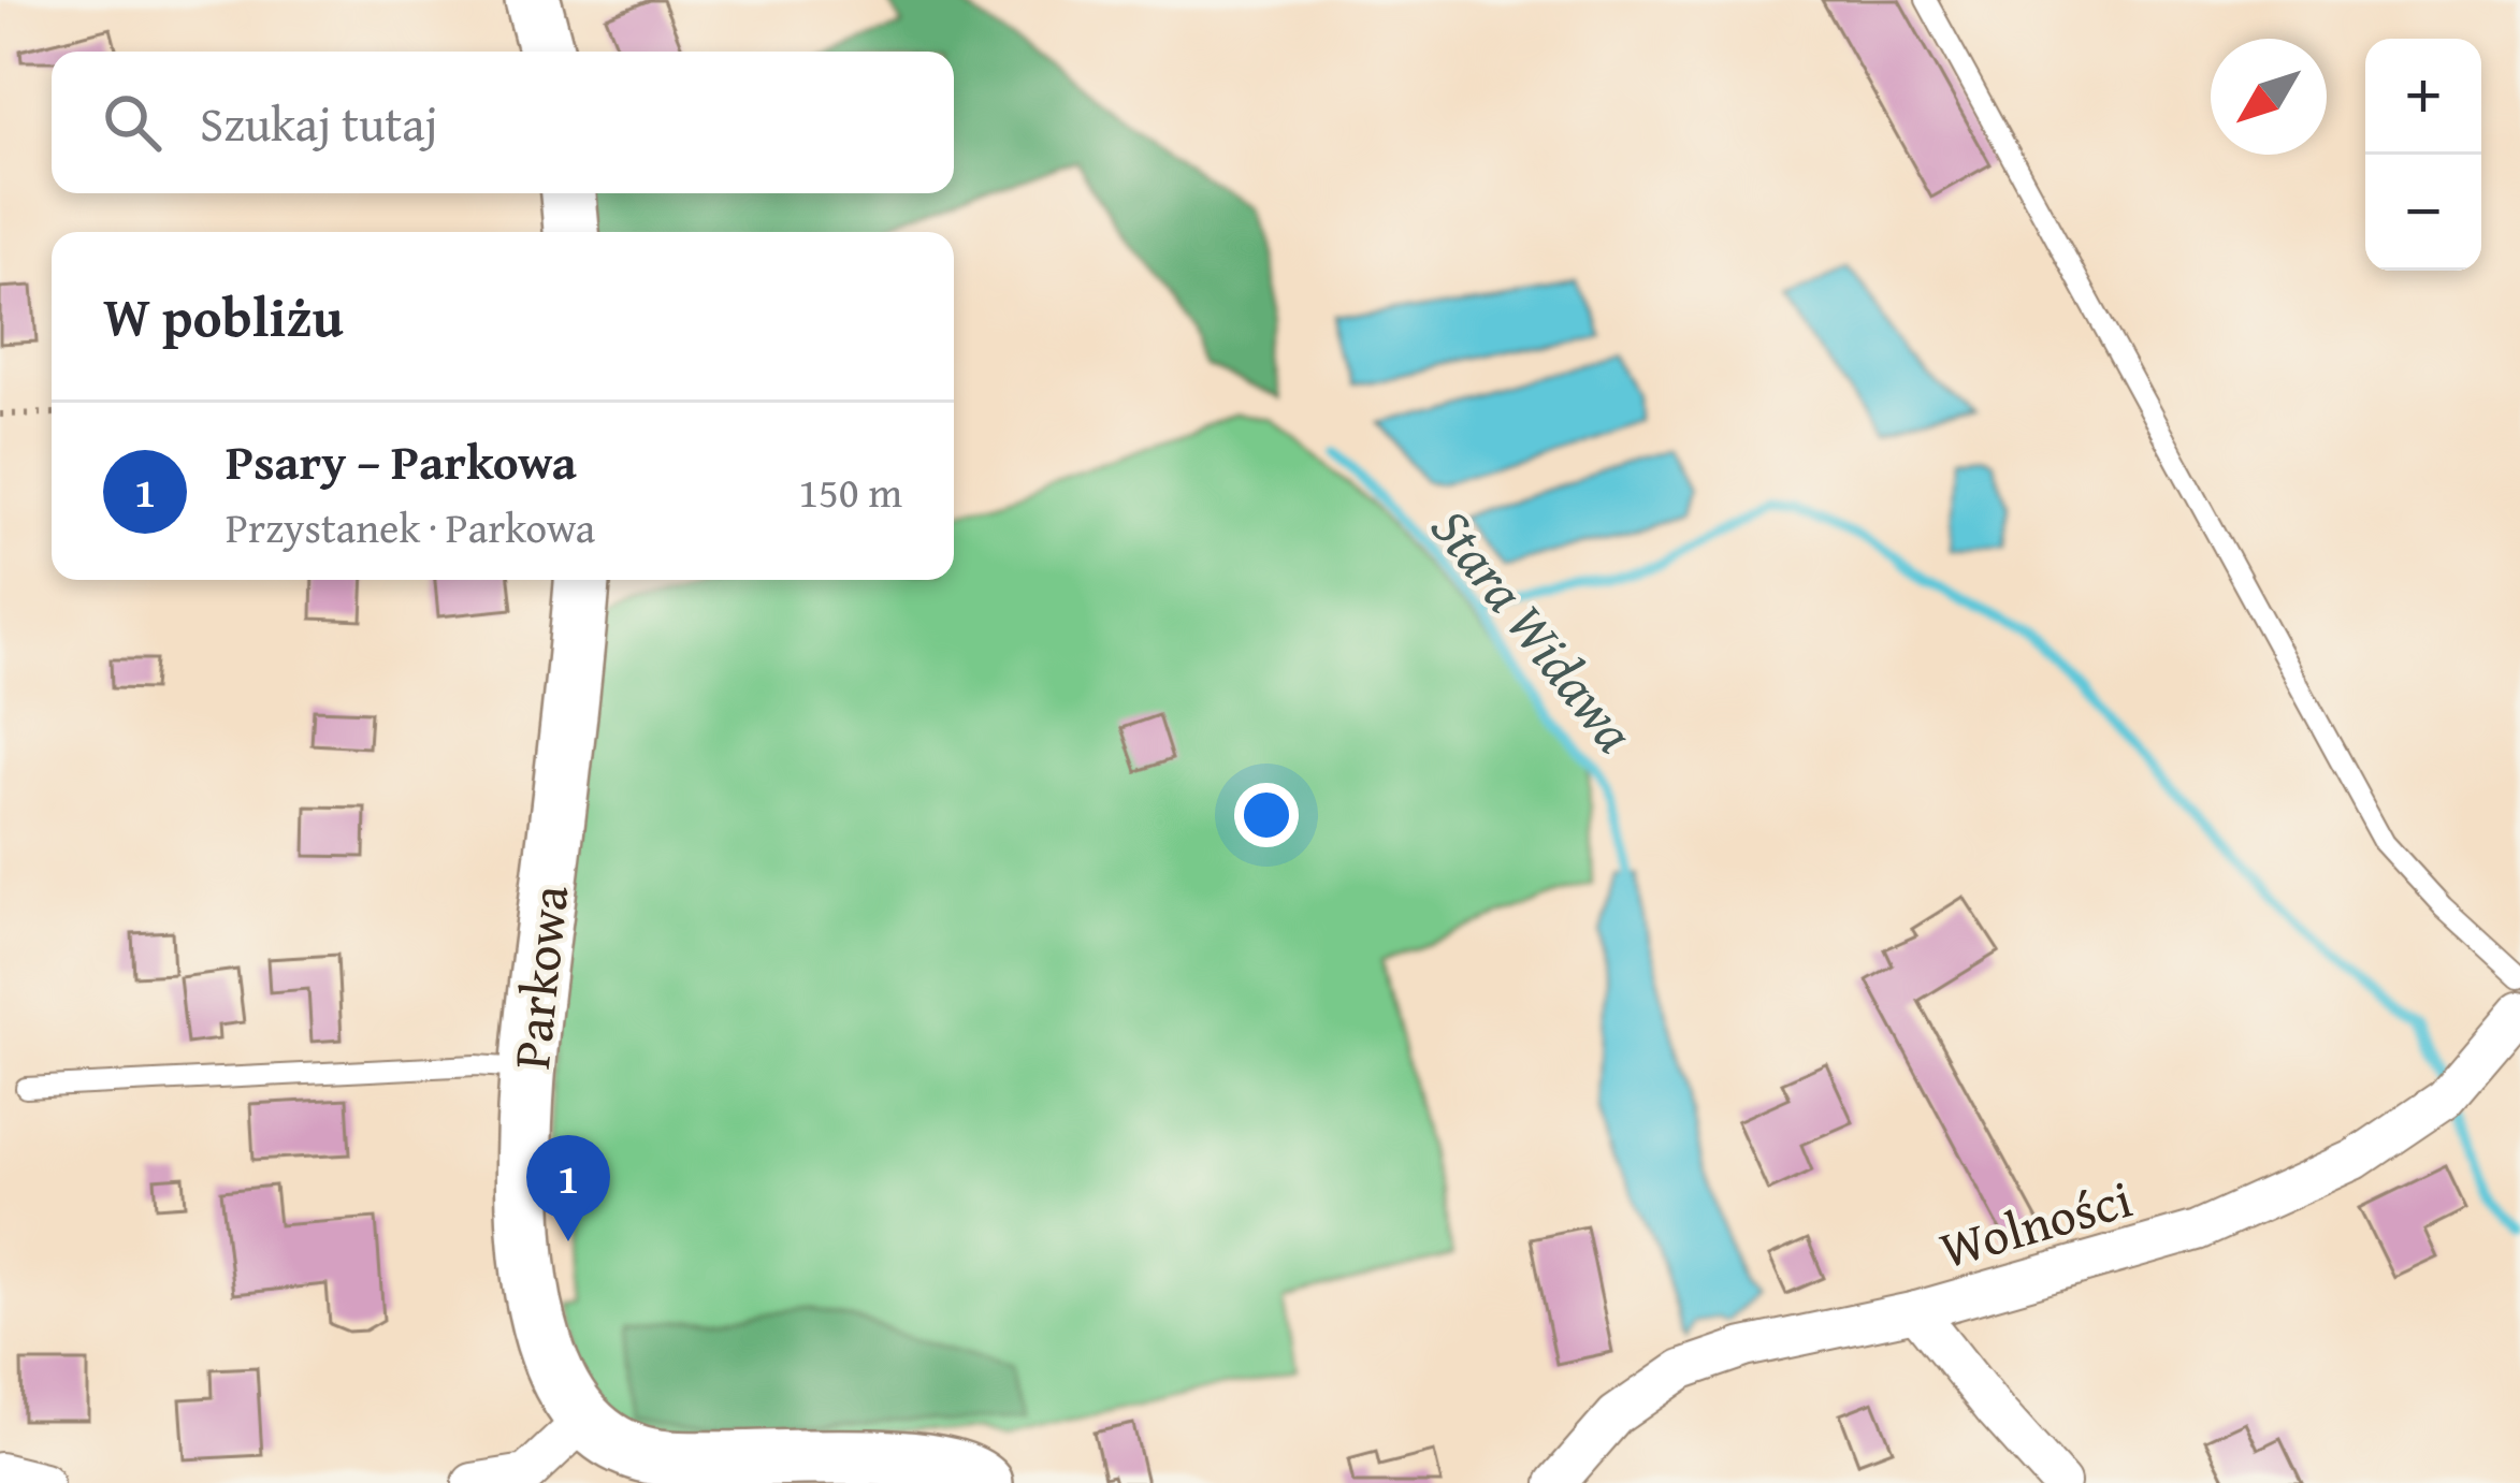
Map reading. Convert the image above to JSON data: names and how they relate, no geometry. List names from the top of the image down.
{
  "streets": {
    "street": ["Parkowa", "Wolności"]
  },
  "water": ["Stara Widawa"],
  "north": "bottom left",
  "page": {
    "map_buttons": ["+", "−"],
    "search": "Szukaj tutaj",
    "heading": "W pobliżu",
    "list": [
      {
        "mark": "1",
        "name": "Psary – Parkowa",
        "note": "Przystanek · Parkowa",
        "value": "150 m"
      }
    ],
    "pins": "1"
  }
}
